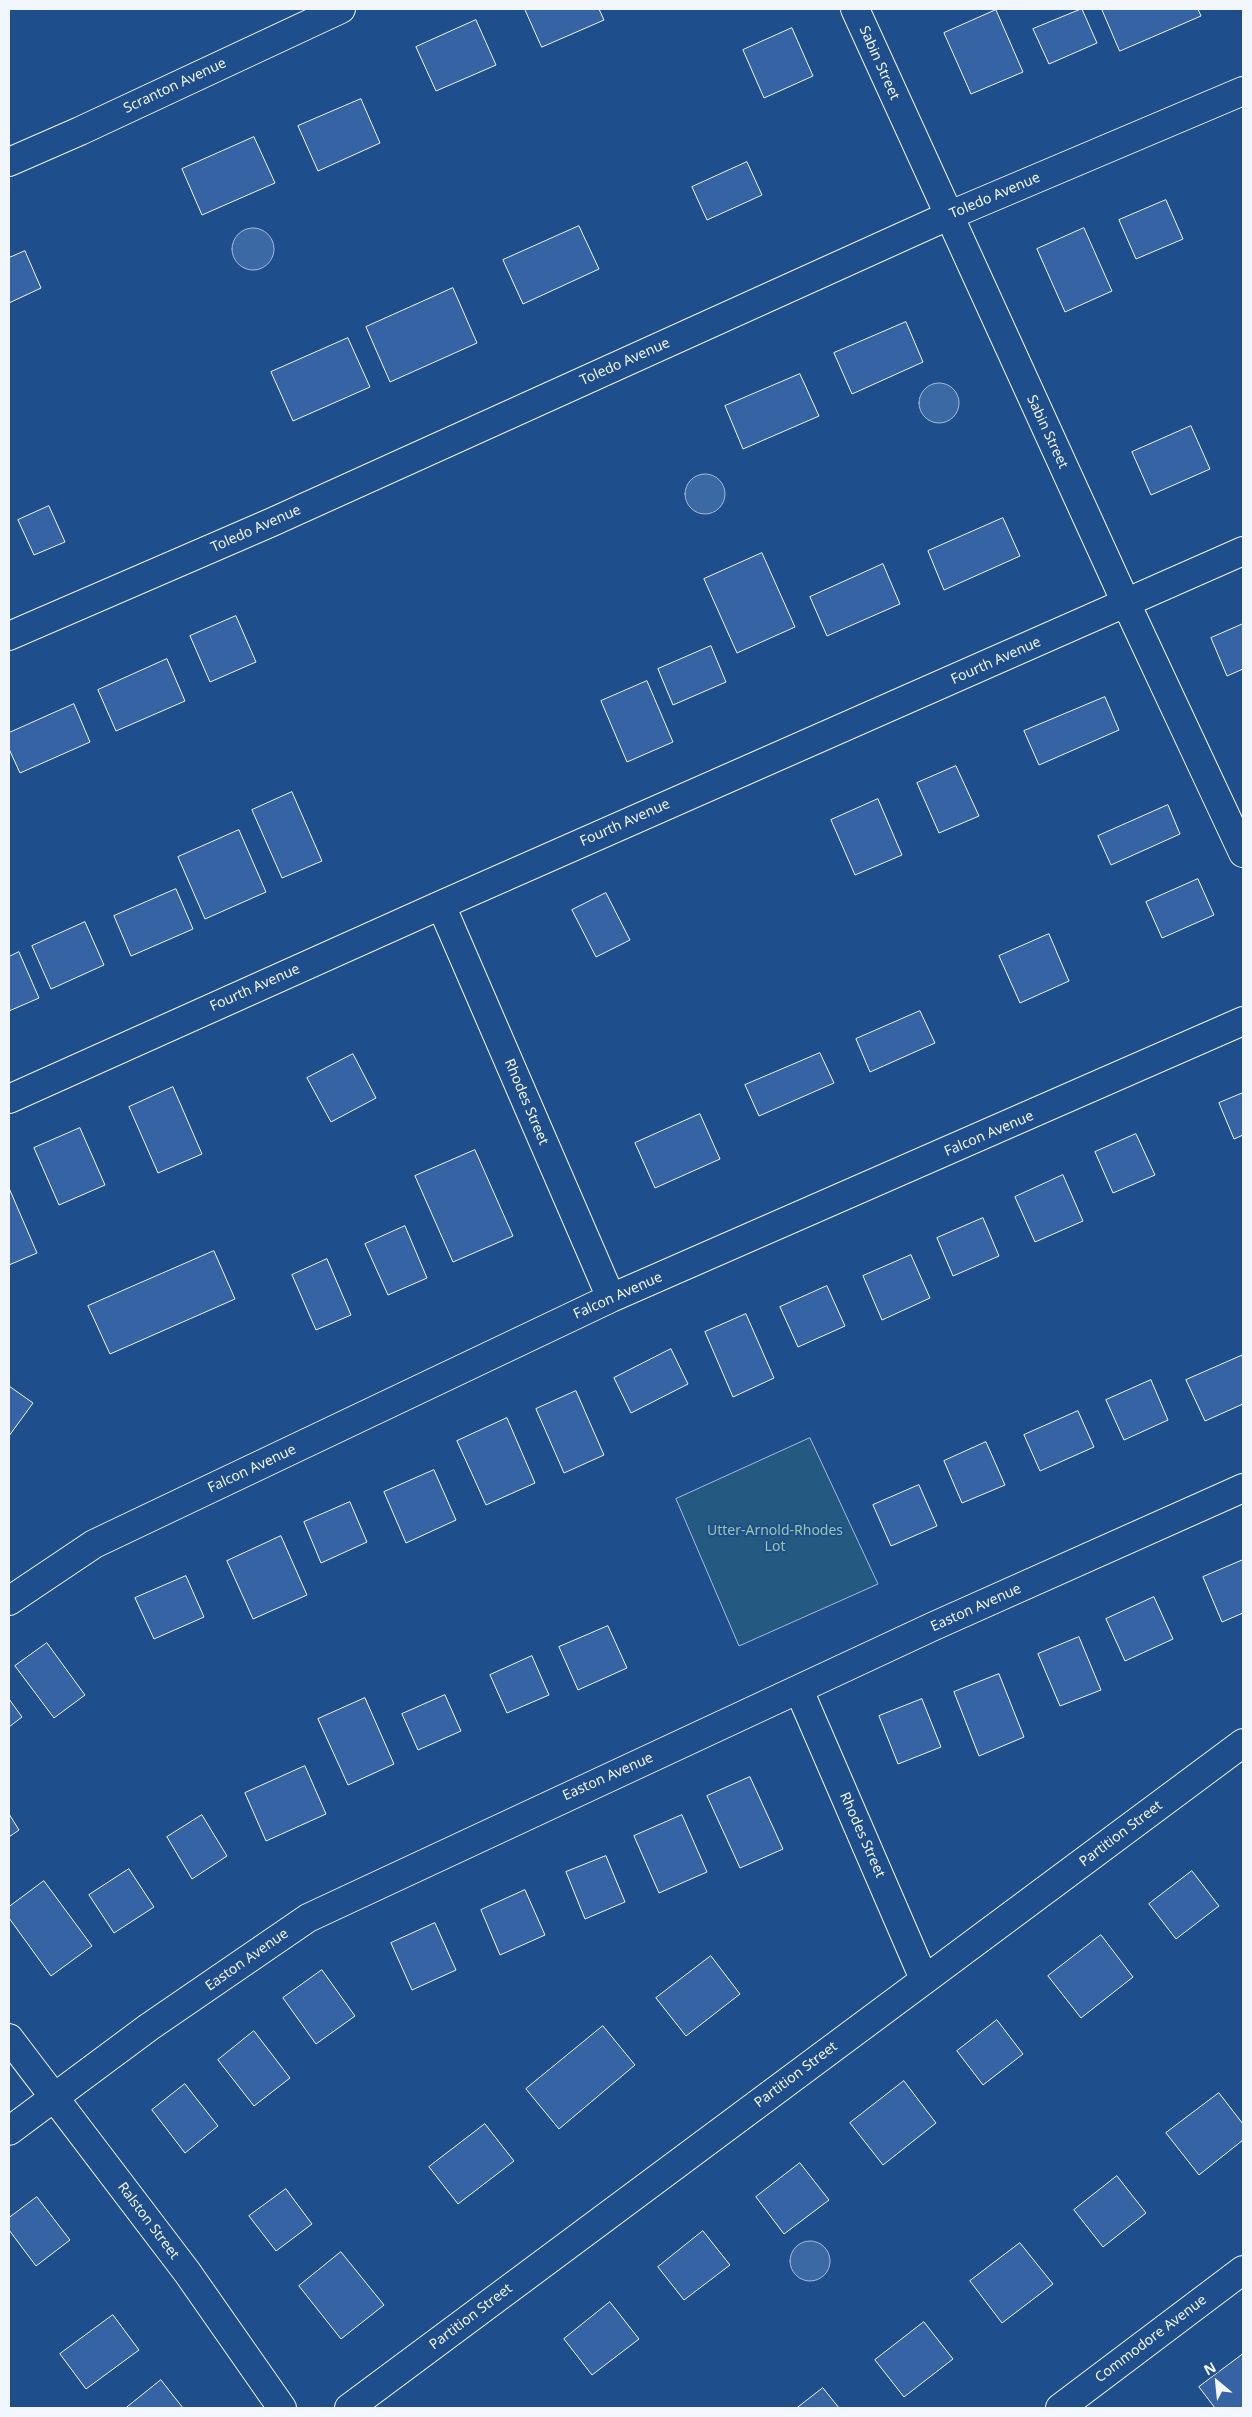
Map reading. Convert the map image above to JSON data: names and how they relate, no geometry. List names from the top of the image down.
{
  "streets": {
    "street": [
      "Sabin Street",
      "Scranton Avenue",
      "Toledo Avenue",
      "Fourth Avenue",
      "Rhodes Street",
      "Falcon Avenue",
      "Easton Avenue",
      "Partition Street",
      "Ralston Street",
      "Commodore Avenue"
    ]
  },
  "crossings": [
    ["Sabin Street", "Toledo Avenue"],
    ["Sabin Street", "Fourth Avenue"],
    ["Fourth Avenue", "Rhodes Street"],
    ["Rhodes Street", "Falcon Avenue"],
    ["Rhodes Street", "Easton Avenue"],
    ["Rhodes Street", "Partition Street"],
    ["Easton Avenue", "Ralston Street"]
  ],
  "parks": ["Utter-Arnold-Rhodes Lot"],
  "north": "top left"
}
